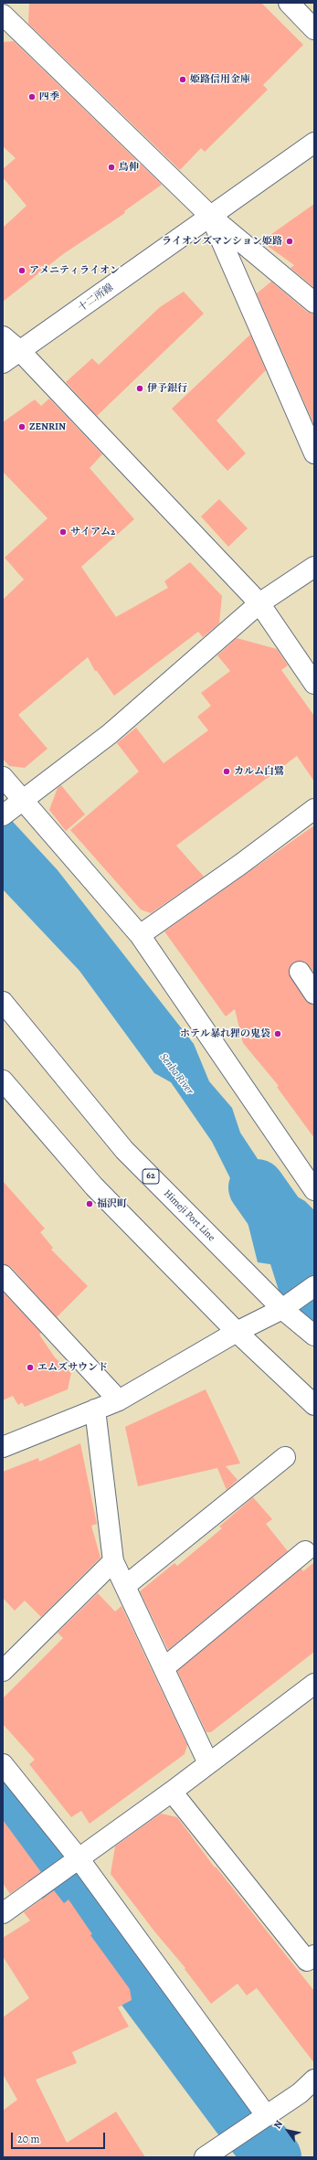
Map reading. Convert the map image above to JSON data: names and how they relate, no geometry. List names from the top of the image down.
{
  "streets": {
    "street": ["十二所線", "62", "Himeji Port Line"]
  },
  "water": ["Senba River"],
  "places": [
    "姫路信用金庫",
    "四季",
    "鳥伸",
    "ライオンズマンション姫路",
    "アメニティライオン",
    "伊予銀行",
    "ZENRIN",
    "サイアム2",
    "カルム白鷺",
    "ホテル暴れ狸の鬼袋",
    "福沢町",
    "エムズサウンド"
  ],
  "scale_bar": "20 m",
  "north": "top left"
}
